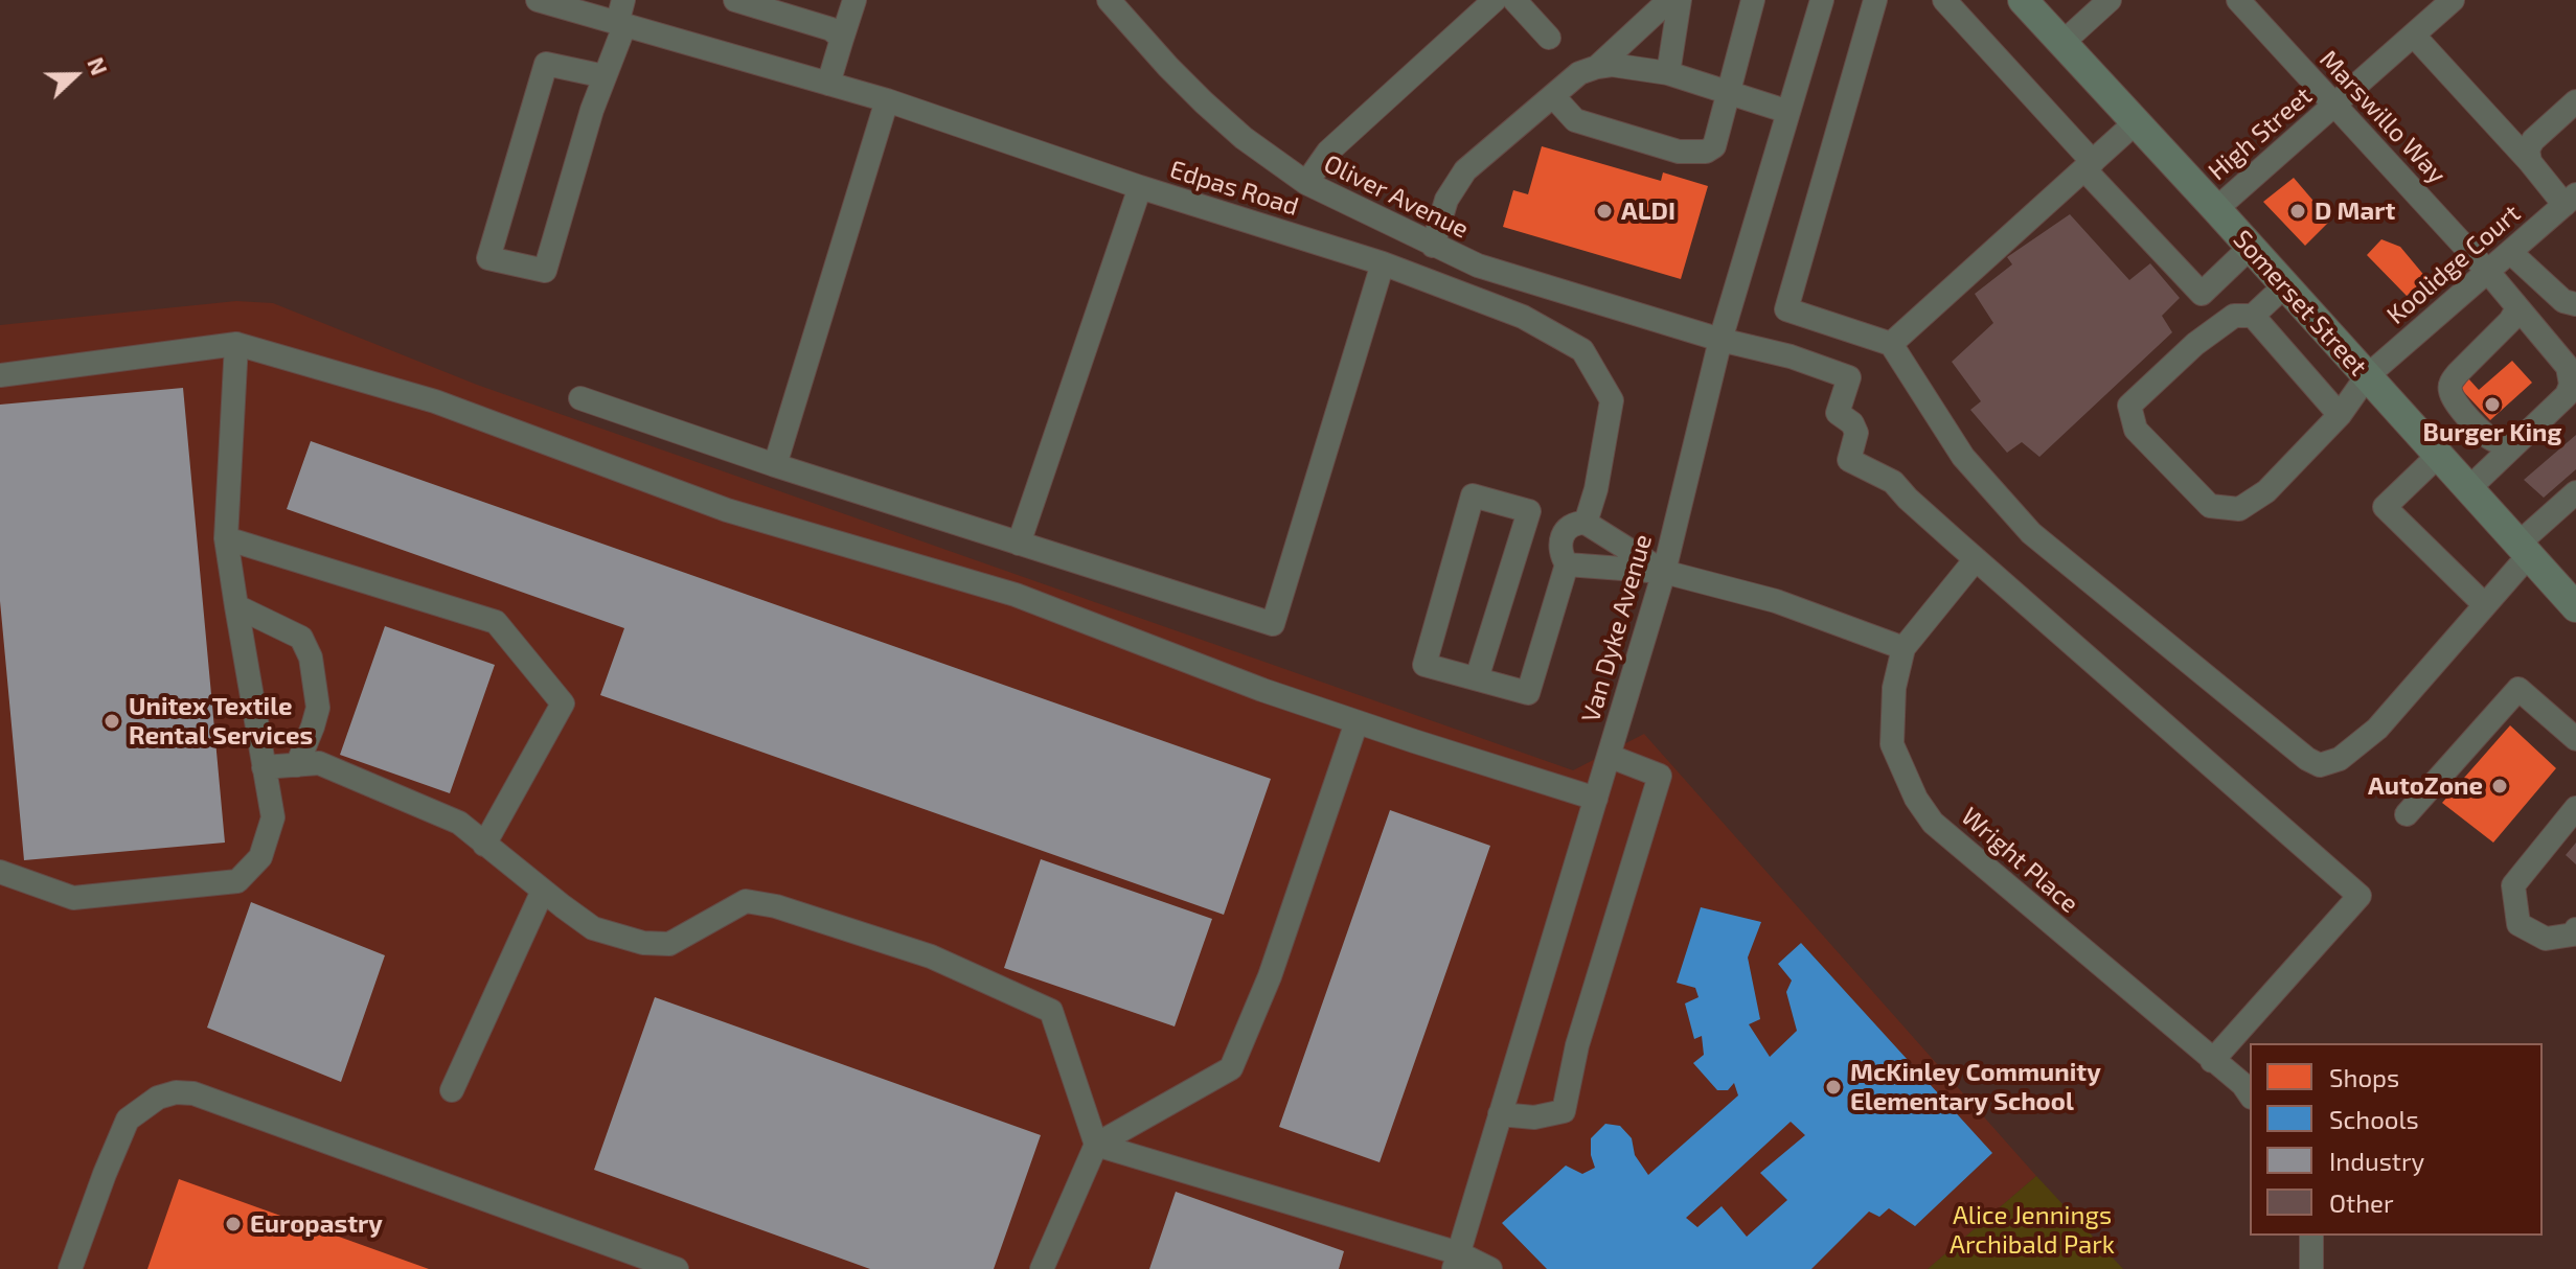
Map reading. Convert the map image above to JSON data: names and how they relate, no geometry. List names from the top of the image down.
{
  "streets": {
    "main road": ["Somerset Street"],
    "street": [
      "Marswillo Way",
      "High Street",
      "Edpas Road",
      "Oliver Avenue",
      "Koolidge Court",
      "Van Dyke Avenue",
      "Wright Place"
    ]
  },
  "crossings": [
    ["Marswillo Way", "High Street"],
    ["Marswillo Way", "Koolidge Court"],
    ["High Street", "Somerset Street"],
    ["Oliver Avenue", "Van Dyke Avenue"],
    ["Oliver Avenue", "Wright Place"],
    ["Koolidge Court", "Somerset Street"]
  ],
  "parks": ["Alice Jennings Archibald Park"],
  "places": [
    "ALDI",
    "D Mart",
    "Burger King",
    "Unitex Textile Rental Services",
    "AutoZone",
    "McKinley Community Elementary School",
    "Europastry"
  ],
  "legend": [
    "Shops",
    "Schools",
    "Industry",
    "Other"
  ],
  "north": "right"
}
